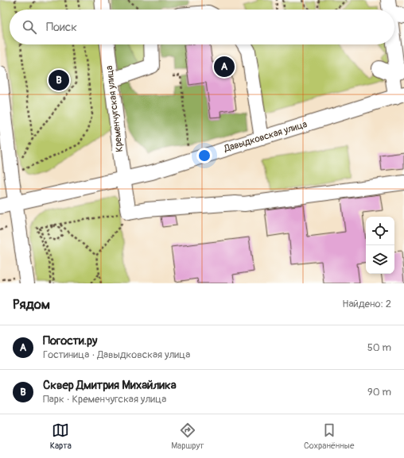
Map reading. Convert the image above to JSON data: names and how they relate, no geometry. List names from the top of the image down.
{
  "streets": {
    "street": ["Кременчугская улица", "Давыдковская улица"]
  },
  "crossings": [
    ["Кременчугская улица", "Давыдковская улица"]
  ],
  "page": {
    "search": "Поиск",
    "pins": ["A", "B"],
    "heading": ["Рядом", "Найдено: 2"],
    "list": [
      {
        "mark": "A",
        "name": "Погости.ру",
        "note": "Гостиница · Давыдковская улица",
        "value": "50 m"
      },
      {
        "mark": "B",
        "name": "Сквер Дмитрия Михайлика",
        "note": "Парк · Кременчугская улица",
        "value": "90 m"
      }
    ],
    "nav": ["Карта", "Маршрут", "Сохранённые"]
  }
}
